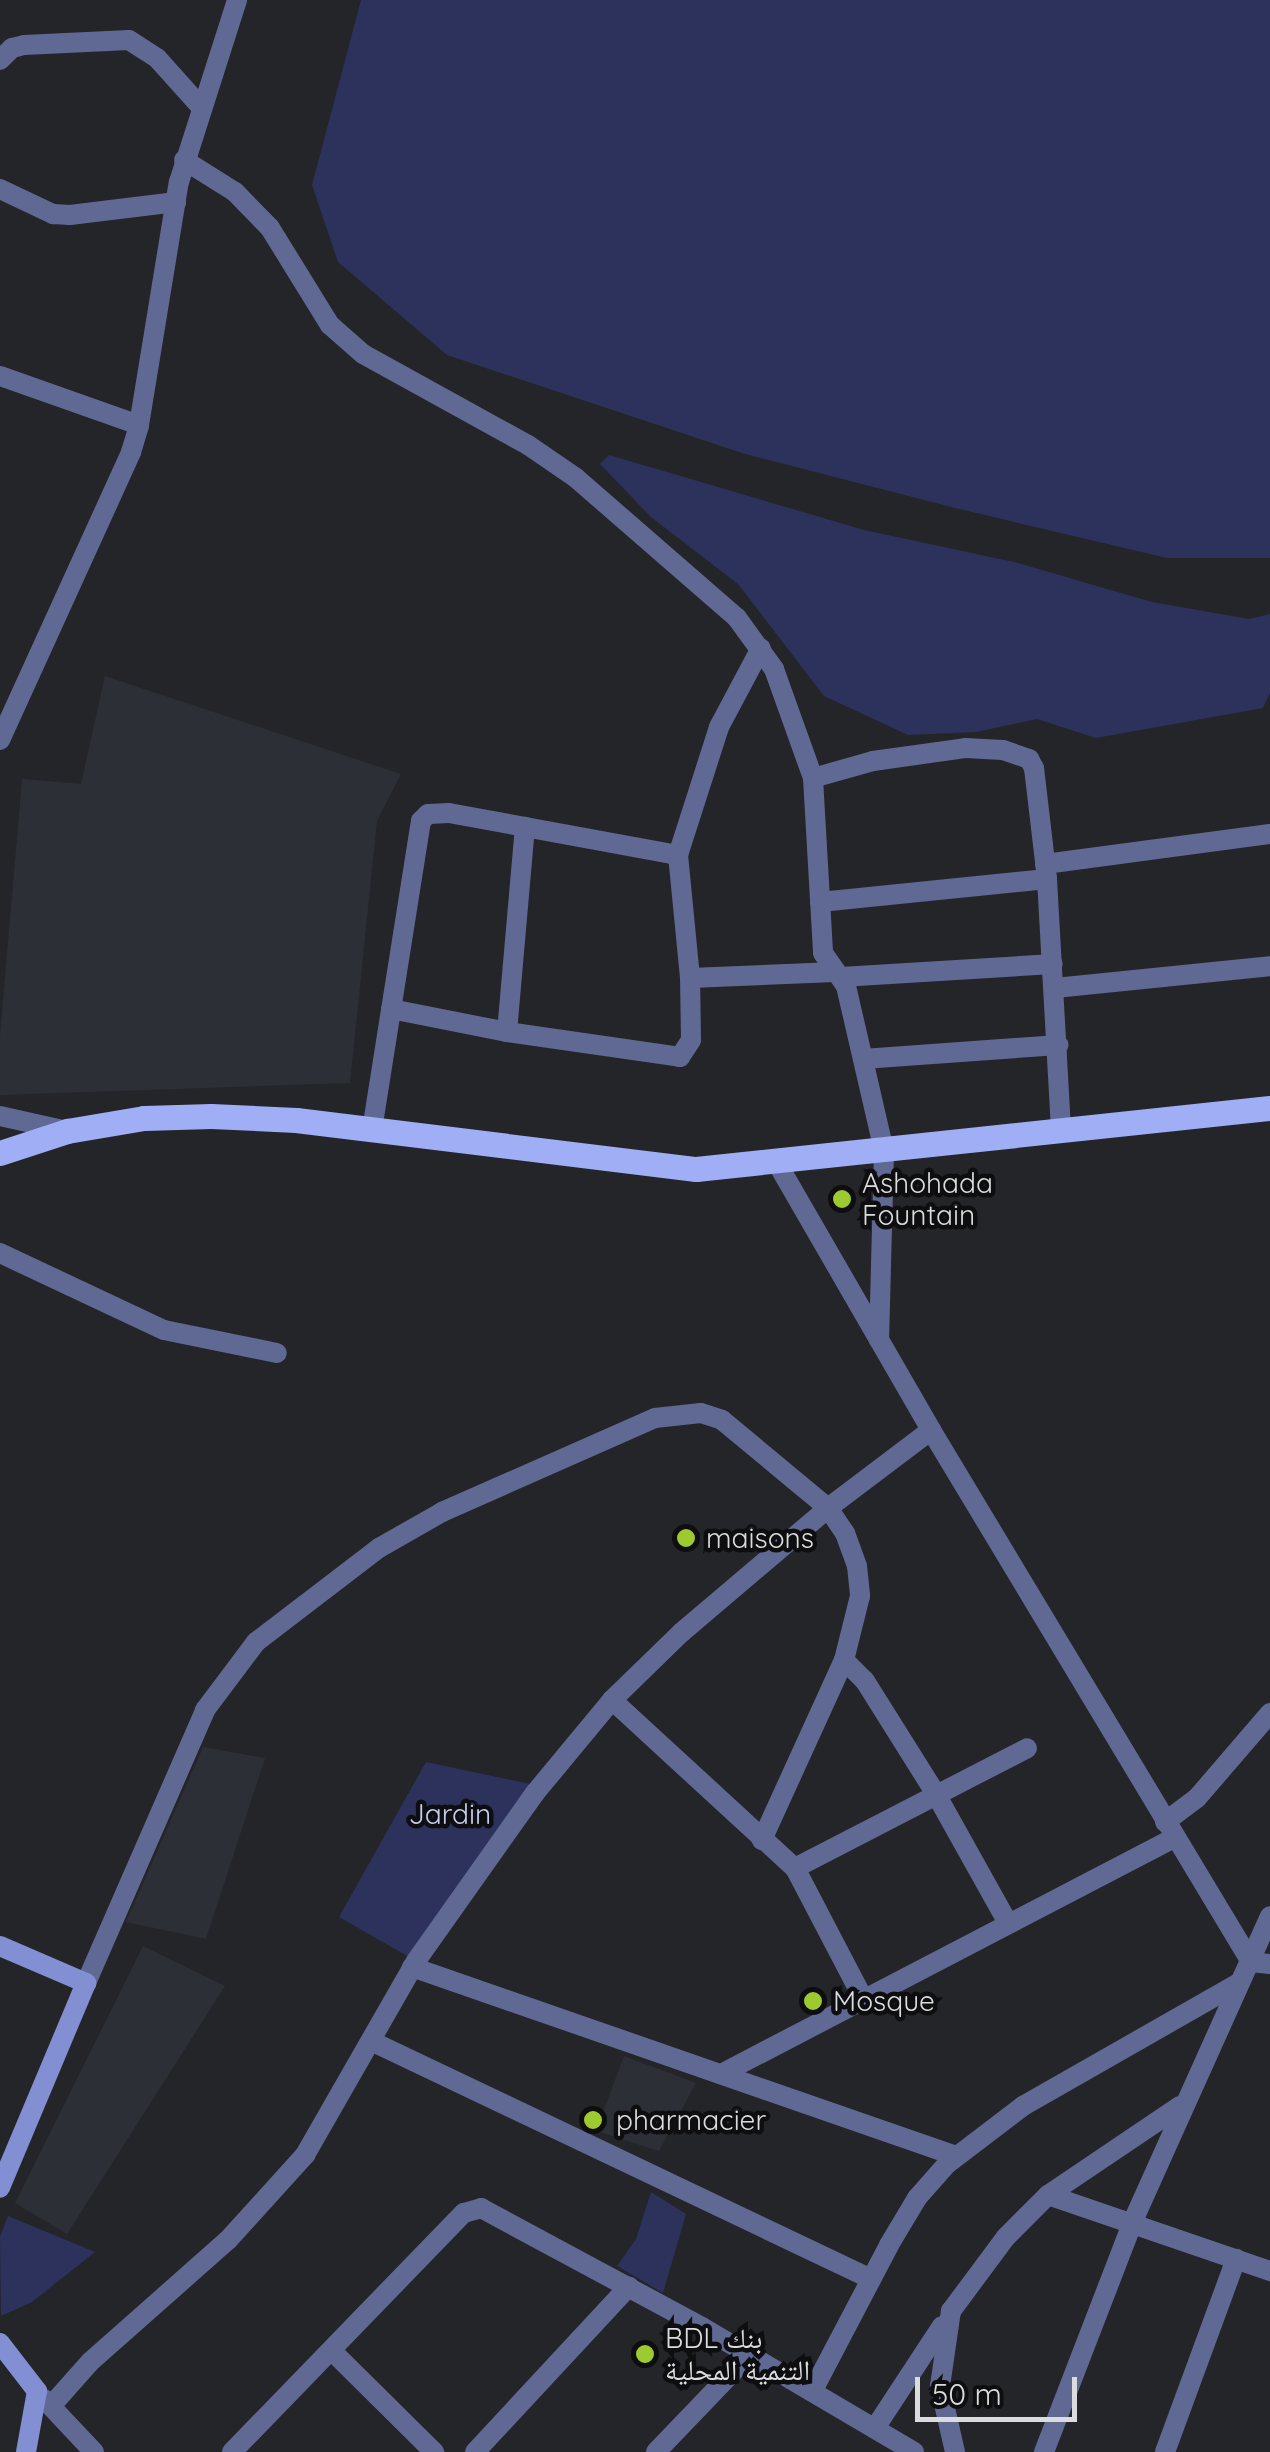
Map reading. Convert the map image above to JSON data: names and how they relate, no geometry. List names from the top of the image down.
{
  "parks": ["Jardin"],
  "places": [
    "Ashohada Fountain",
    "maisons",
    "Mosque",
    "pharmacier",
    "BDL بنك التنمية المحلية"
  ],
  "scale_bar": "50 m"
}
